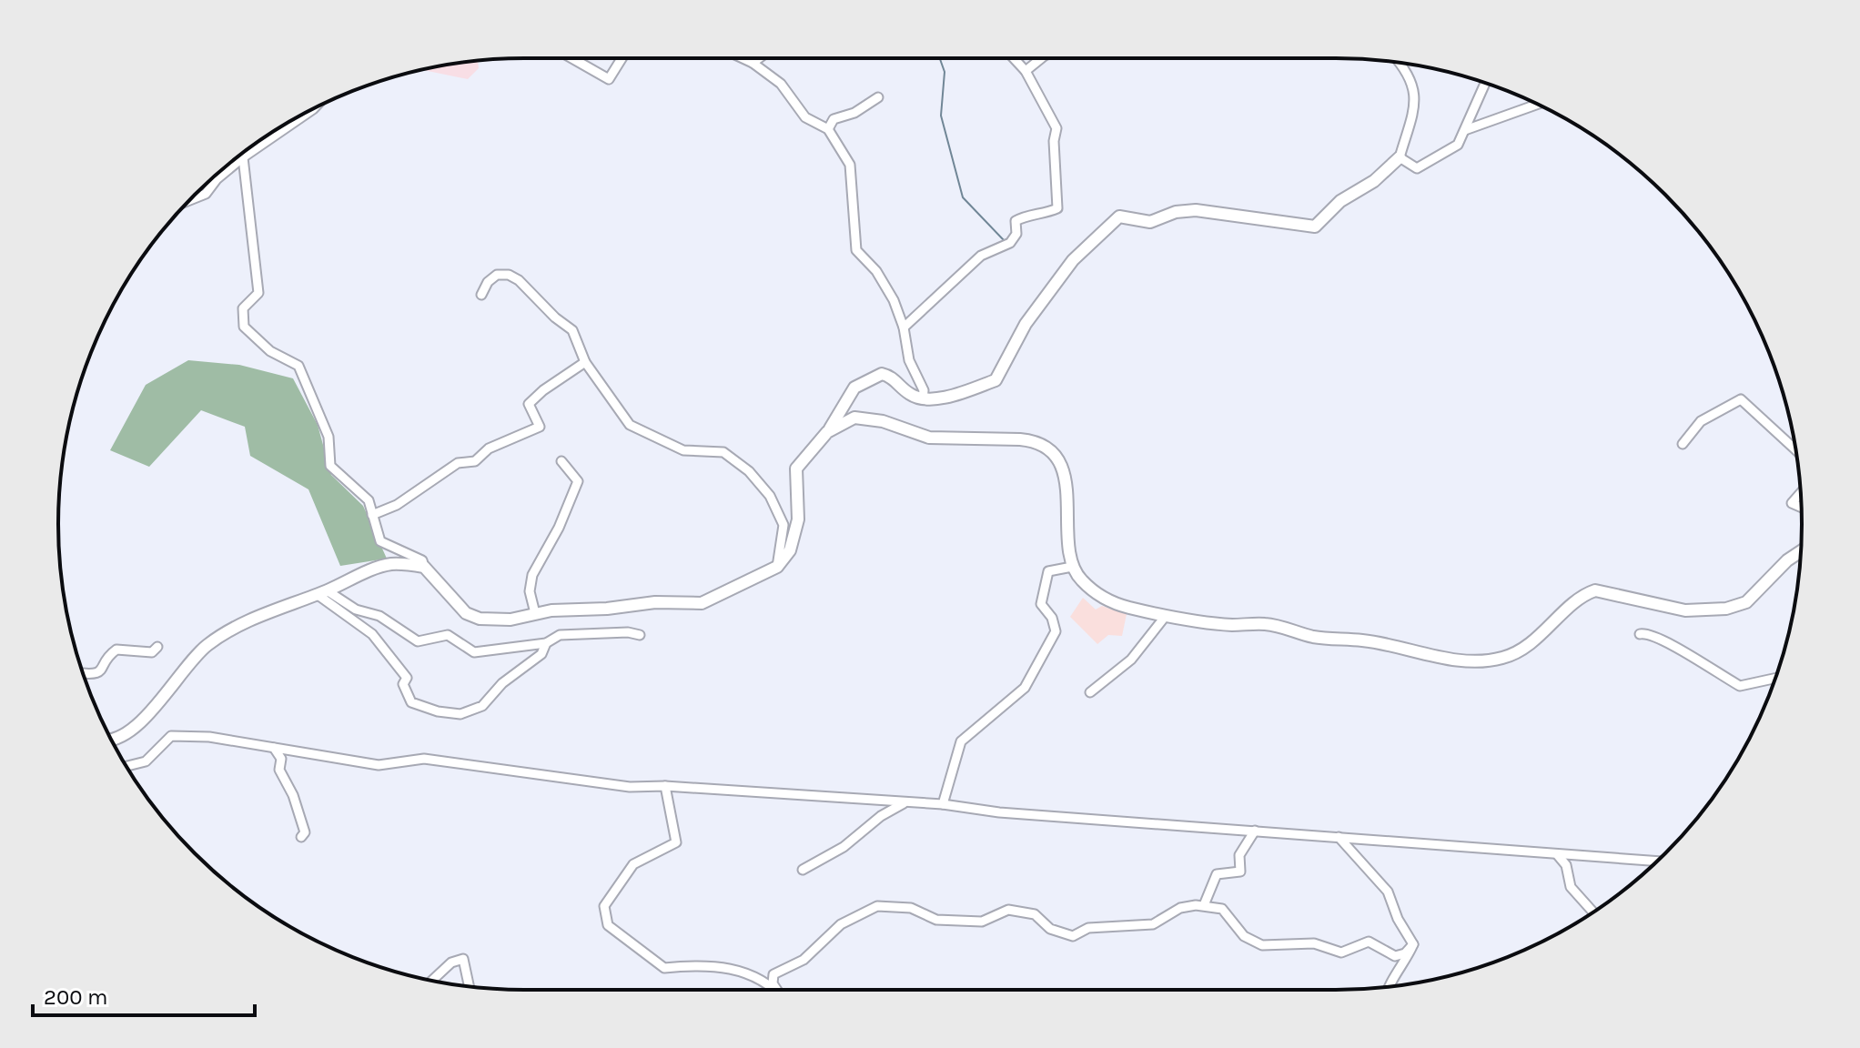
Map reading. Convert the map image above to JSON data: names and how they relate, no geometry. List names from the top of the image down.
{
  "scale_bar": "200 m"
}
